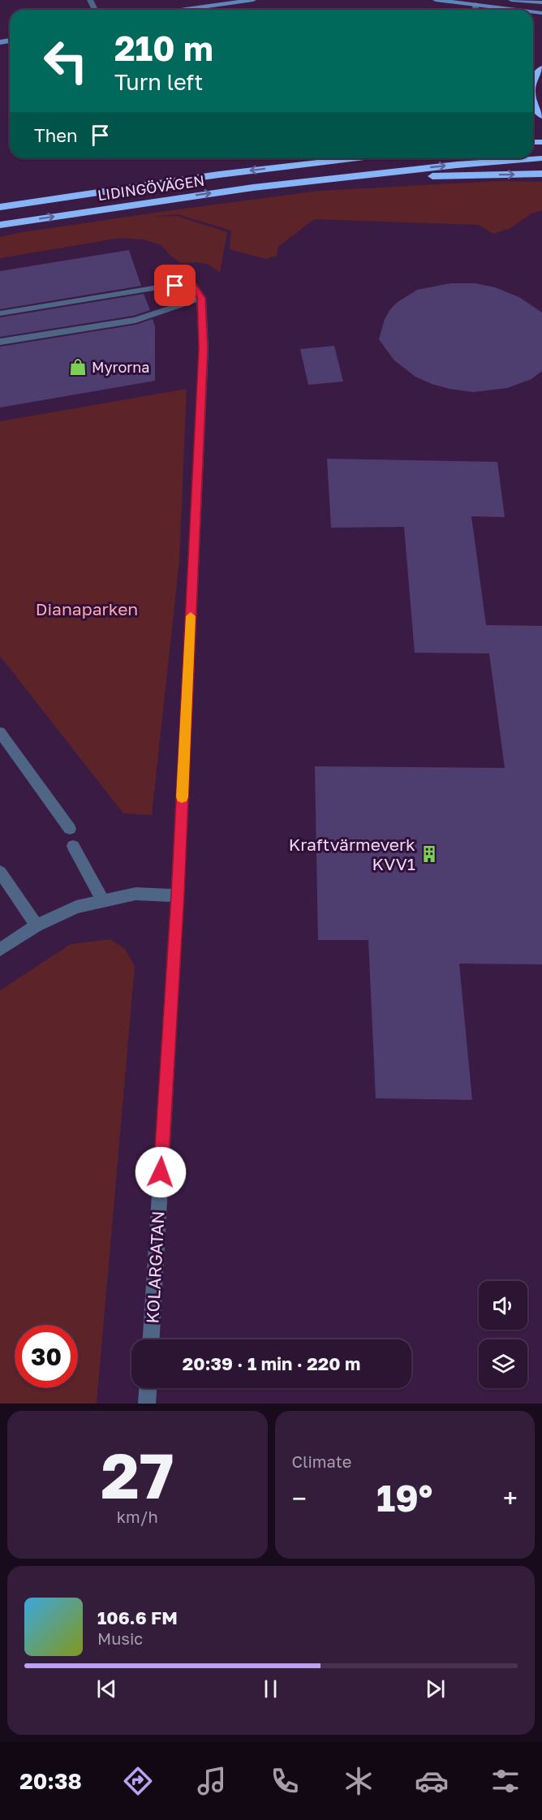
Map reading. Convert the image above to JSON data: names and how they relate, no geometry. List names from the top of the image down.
{
  "streets": {
    "highway": ["LIDINGÖVÄGEN"],
    "street": ["KOLARGATAN"]
  },
  "parks": ["Dianaparken"],
  "places": {
    "shop": ["Myrorna"],
    "building": ["Kraftvärmeverk KVV1"]
  },
  "page": {
    "turn": ["210 m", "Turn left"],
    "then": "Then",
    "limit": "30",
    "trip": "20:39 · 1 min · 220 m",
    "tile": [
      ["27", "km/h"],
      "Climate"
    ],
    "heat": ["−", "19°", "+"],
    "song": ["106.6 FM", "Music"],
    "tabs": "20:38"
  }
}
